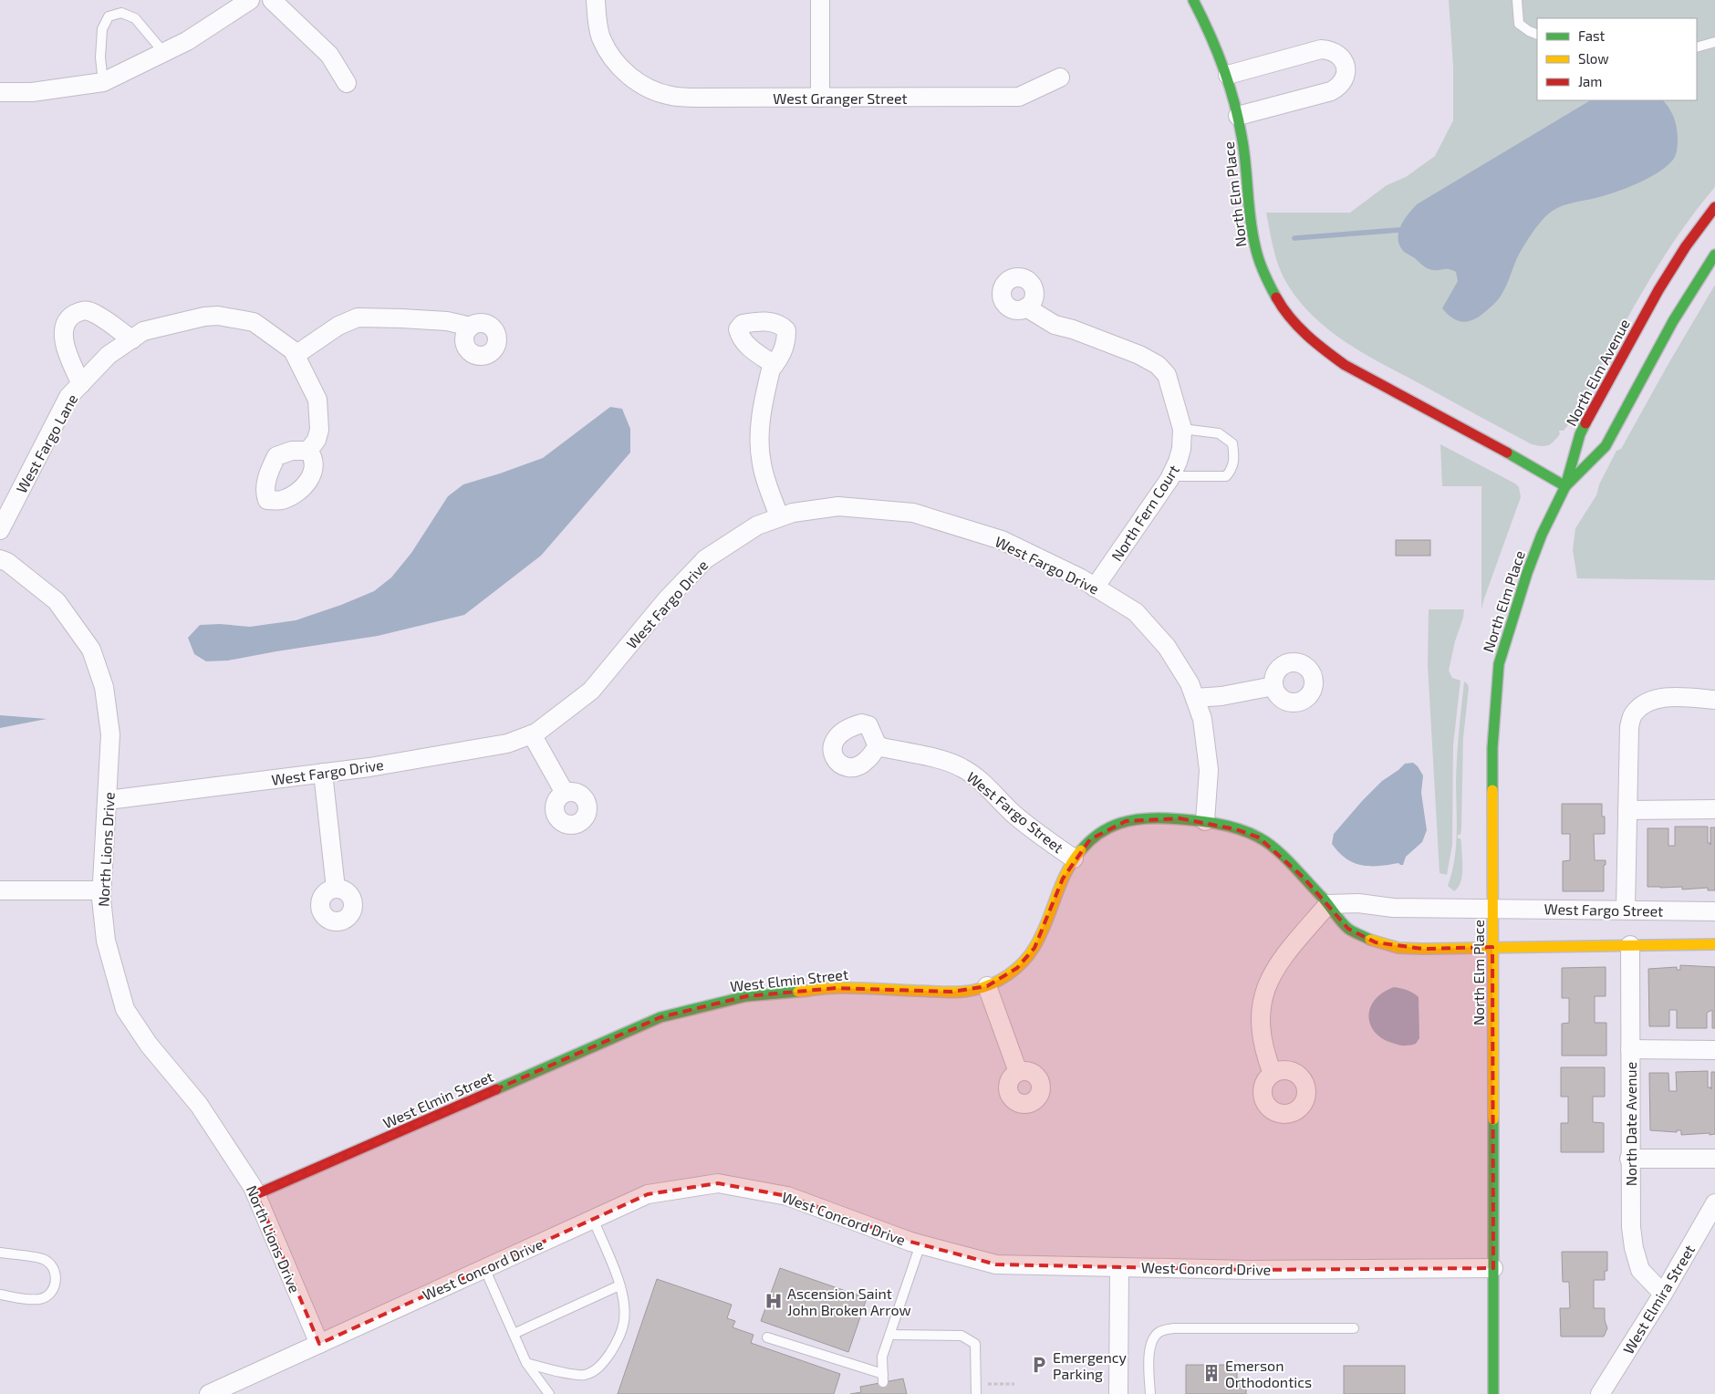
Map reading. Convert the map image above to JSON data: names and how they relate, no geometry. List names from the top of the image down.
{
  "streets": {
    "street": [
      "West Granger Street",
      "North Elm Place",
      "North Elm Avenue",
      "West Fargo Lane",
      "North Fern Court",
      "West Fargo Drive",
      "West Fargo Street",
      "North Lions Drive",
      "West Elmin Street",
      "North Date Avenue",
      "West Concord Drive",
      "West Elmira Street"
    ]
  },
  "crossings": [
    ["North Elm Place", "North Elm Avenue"],
    ["North Elm Place", "West Fargo Street"],
    ["North Elm Place", "West Concord Drive"],
    ["North Fern Court", "West Fargo Drive"],
    ["West Fargo Drive", "North Lions Drive"],
    ["West Fargo Drive", "West Elmin Street"],
    ["West Fargo Street", "West Elmin Street"],
    ["North Lions Drive", "West Elmin Street"],
    ["North Lions Drive", "West Concord Drive"],
    ["North Date Avenue", "West Elmira Street"]
  ],
  "places": {
    "hospital": ["Ascension Saint John Broken Arrow"],
    "parking": ["Emergency Parking"],
    "building": ["Emerson Orthodontics"]
  },
  "legend": ["Fast", "Slow", "Jam"]
}
